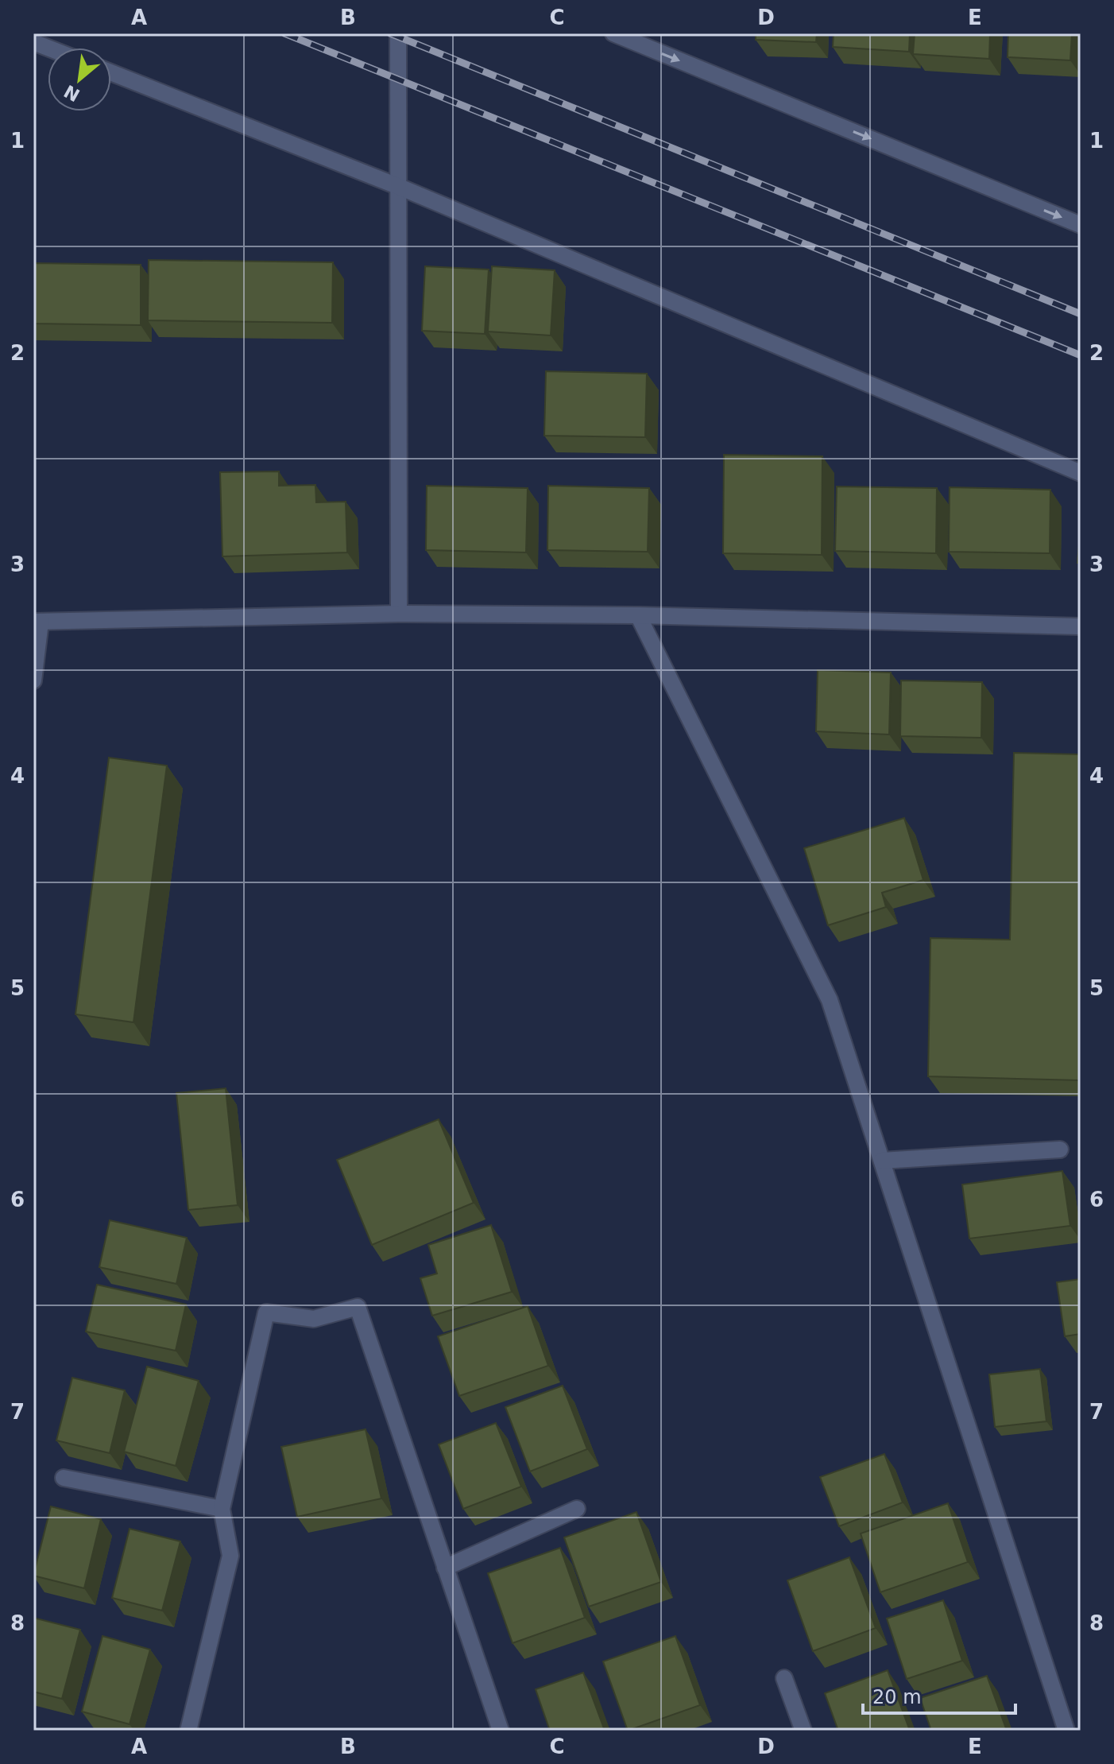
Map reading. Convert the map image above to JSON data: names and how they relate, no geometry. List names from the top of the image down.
{
  "scale_bar": "20 m",
  "north": "bottom left",
  "grid": {
    "columns": [
      "A",
      "B",
      "C",
      "D",
      "E"
    ],
    "rows": [
      "1",
      "2",
      "3",
      "4",
      "5",
      "6",
      "7",
      "8"
    ]
  }
}
